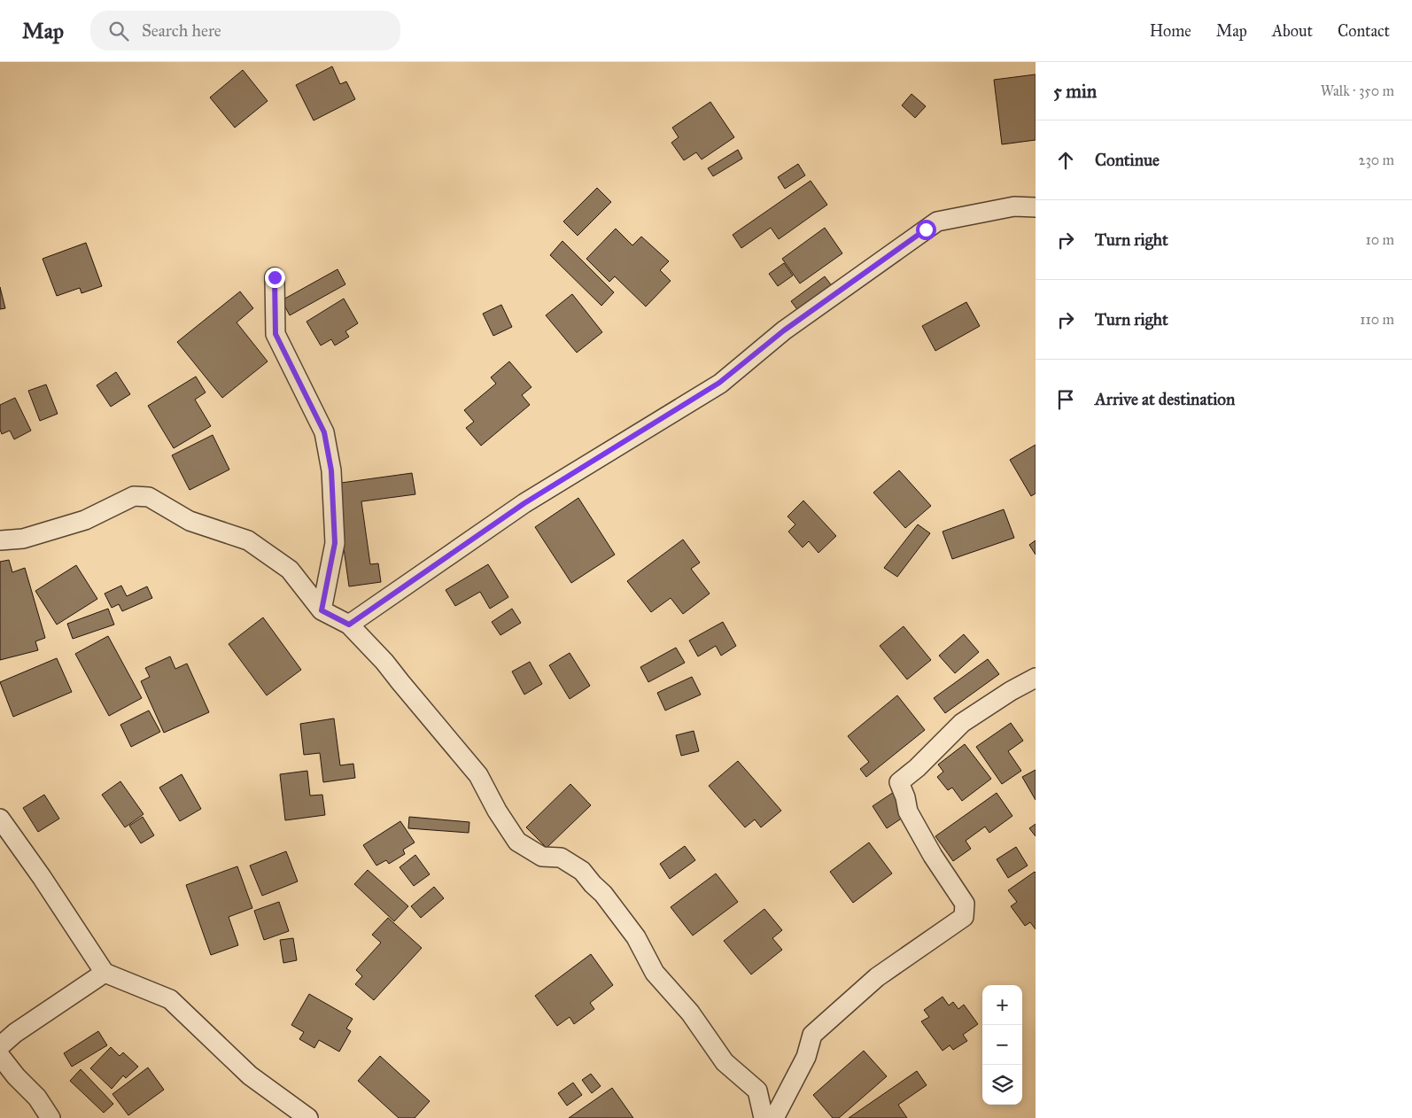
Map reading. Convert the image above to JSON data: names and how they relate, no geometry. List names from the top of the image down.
{
  "page": {
    "header": "Map",
    "search": "Search here",
    "nav": [
      "Home",
      "Map",
      "About",
      "Contact"
    ],
    "heading": ["5 min", "Walk · 350 m"],
    "list": [
      ["Continue", "230 m"],
      ["Turn right", "10 m"],
      ["Turn right", "110 m"],
      "Arrive at destination"
    ],
    "map_buttons": ["+", "−"]
  }
}
